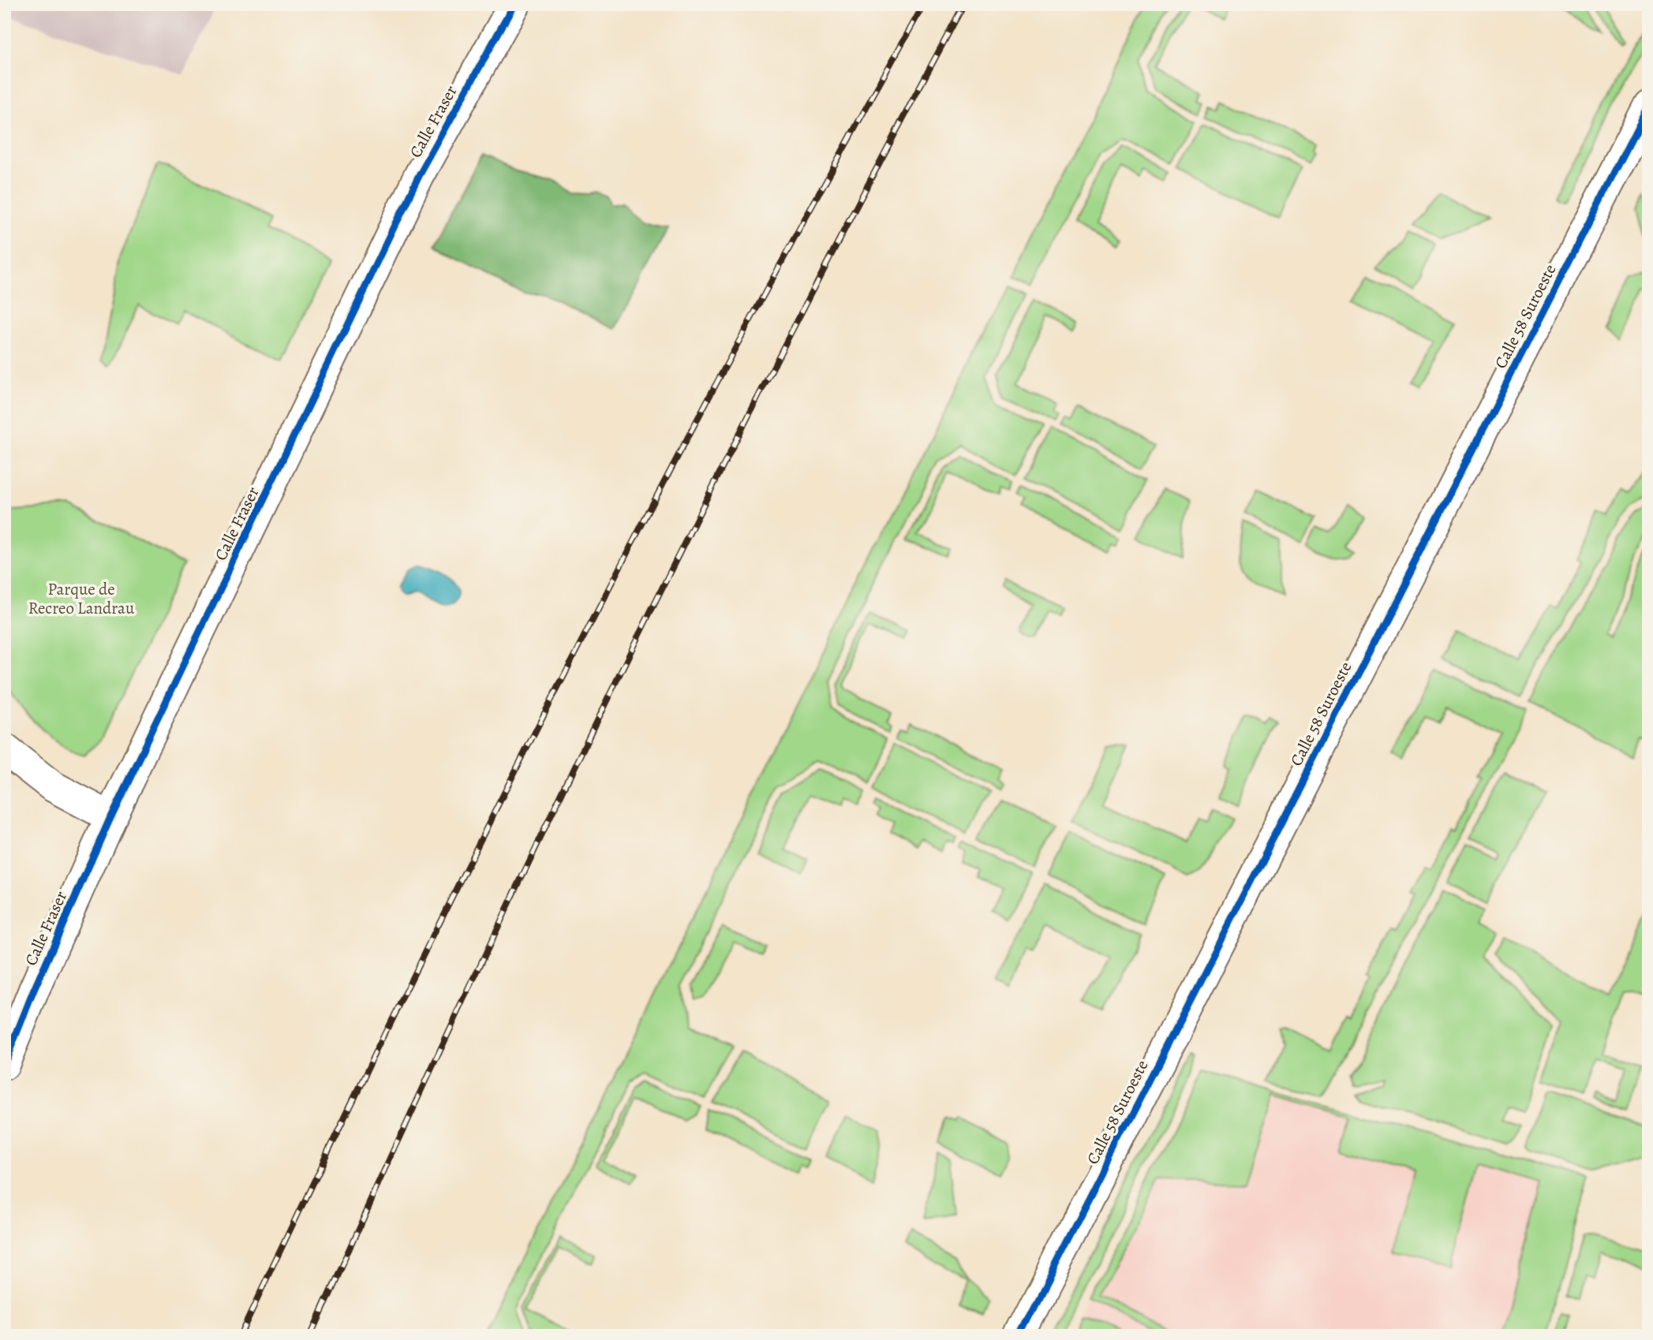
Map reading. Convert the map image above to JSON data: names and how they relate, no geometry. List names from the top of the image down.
{
  "streets": {
    "street": ["Calle Fraser", "Calle 58 Suroeste"]
  },
  "parks": ["Parque de Recreo Landrau"]
}
